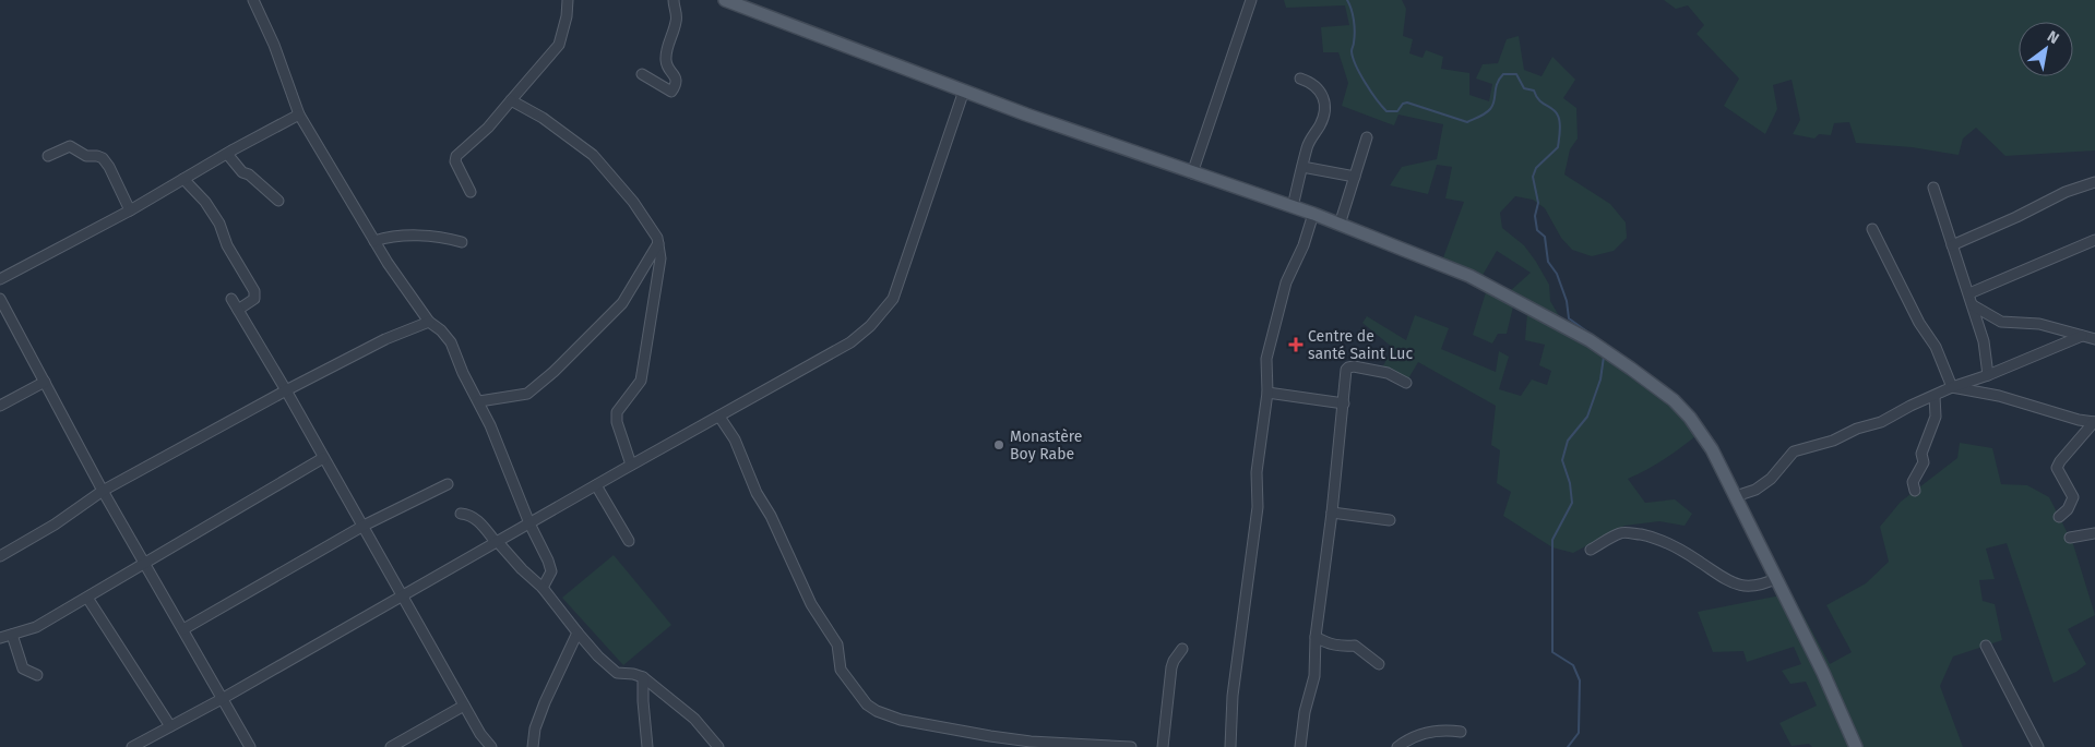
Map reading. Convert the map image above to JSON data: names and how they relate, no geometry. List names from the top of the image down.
{
  "places": {
    "health": ["Centre de santé Saint Luc"],
    "other": ["Monastère Boy Rabe"]
  },
  "north": "top right"
}
